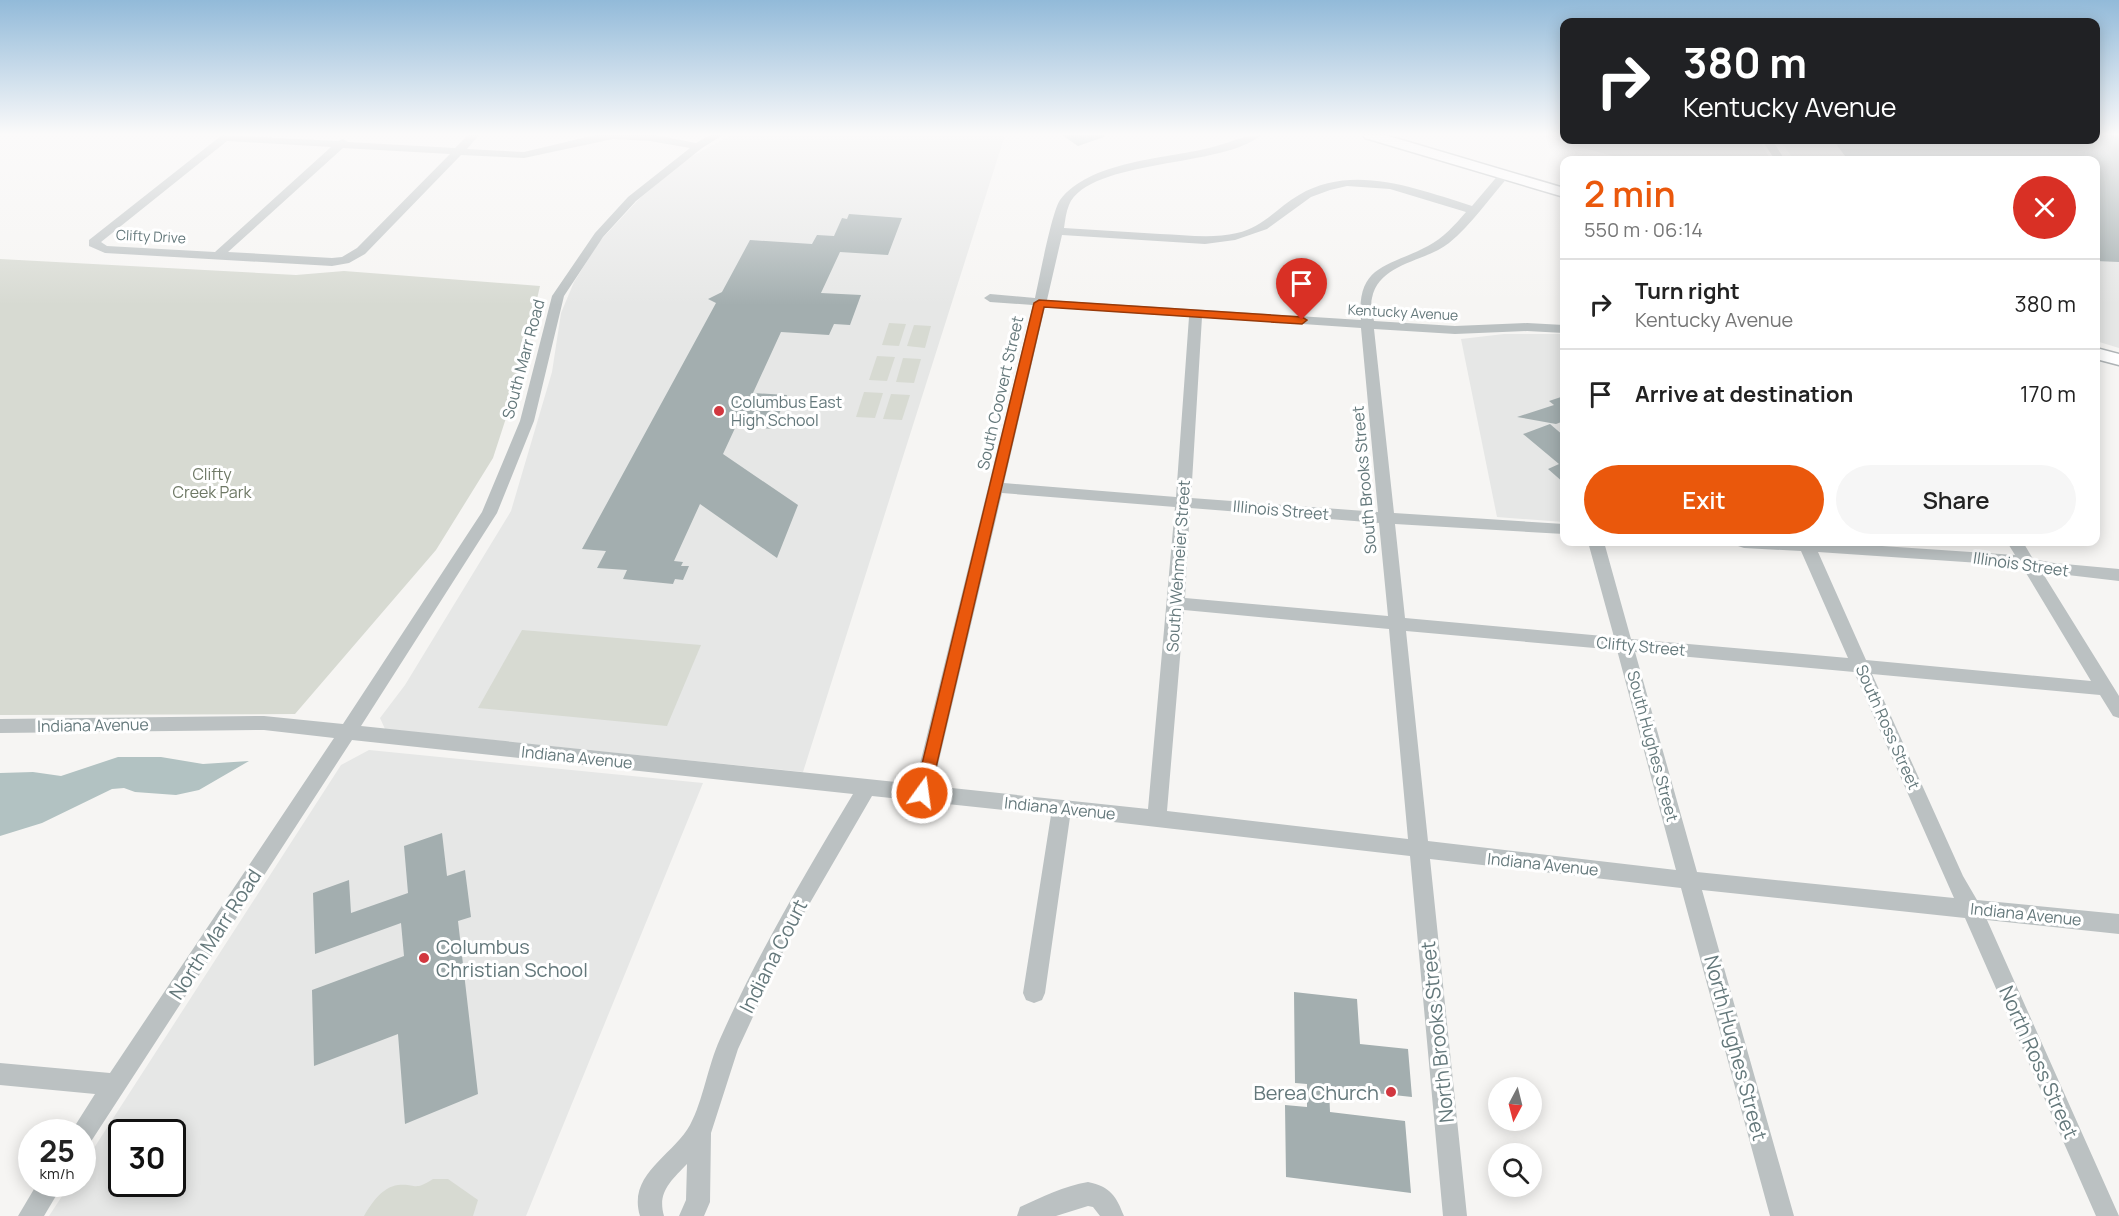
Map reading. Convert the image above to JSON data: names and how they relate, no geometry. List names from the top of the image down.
{
  "streets": {
    "street": [
      "Clifty Drive",
      "Kentucky Avenue",
      "South Marr Road",
      "South Coovert Street",
      "South Brooks Street",
      "Illinois Street",
      "South Wehmeier Street",
      "Clifty Street",
      "Indiana Avenue",
      "South Ross Street",
      "South Hughes Street",
      "North Marr Road",
      "Indiana Court",
      "North Brooks Street",
      "North Hughes Street",
      "North Ross Street"
    ]
  },
  "crossings": [
    ["Kentucky Avenue", "South Coovert Street"],
    ["Kentucky Avenue", "South Brooks Street"],
    ["Kentucky Avenue", "South Wehmeier Street"],
    ["South Marr Road", "Indiana Avenue"],
    ["South Marr Road", "North Marr Road"],
    ["South Coovert Street", "Illinois Street"],
    ["South Coovert Street", "Indiana Avenue"],
    ["South Brooks Street", "Illinois Street"],
    ["South Brooks Street", "Clifty Street"],
    ["South Brooks Street", "Indiana Avenue"],
    ["South Brooks Street", "North Brooks Street"],
    ["Illinois Street", "South Wehmeier Street"],
    ["Illinois Street", "South Ross Street"],
    ["South Wehmeier Street", "Clifty Street"],
    ["South Wehmeier Street", "Indiana Avenue"],
    ["Clifty Street", "South Ross Street"],
    ["Clifty Street", "South Hughes Street"],
    ["Indiana Avenue", "South Ross Street"],
    ["Indiana Avenue", "South Hughes Street"],
    ["Indiana Avenue", "North Marr Road"],
    ["Indiana Avenue", "Indiana Court"],
    ["Indiana Avenue", "North Brooks Street"],
    ["Indiana Avenue", "North Hughes Street"],
    ["Indiana Avenue", "North Ross Street"],
    ["South Ross Street", "North Ross Street"],
    ["South Hughes Street", "North Hughes Street"]
  ],
  "parks": ["Clifty Creek Park"],
  "places": ["Columbus East High School", "Columbus Christian School", "Berea Church"],
  "north": "bottom",
  "page": {
    "turn": ["380 m", "Kentucky Avenue"],
    "heading": ["2 min", "550 m · 06:14"],
    "list": [
      {
        "name": "Turn right",
        "note": "Kentucky Avenue",
        "value": "380 m"
      },
      {
        "name": "Arrive at destination",
        "value": "170 m"
      }
    ],
    "buttons": ["Exit", "Share"],
    "speed": "25 km/h",
    "limit": "30"
  }
}
